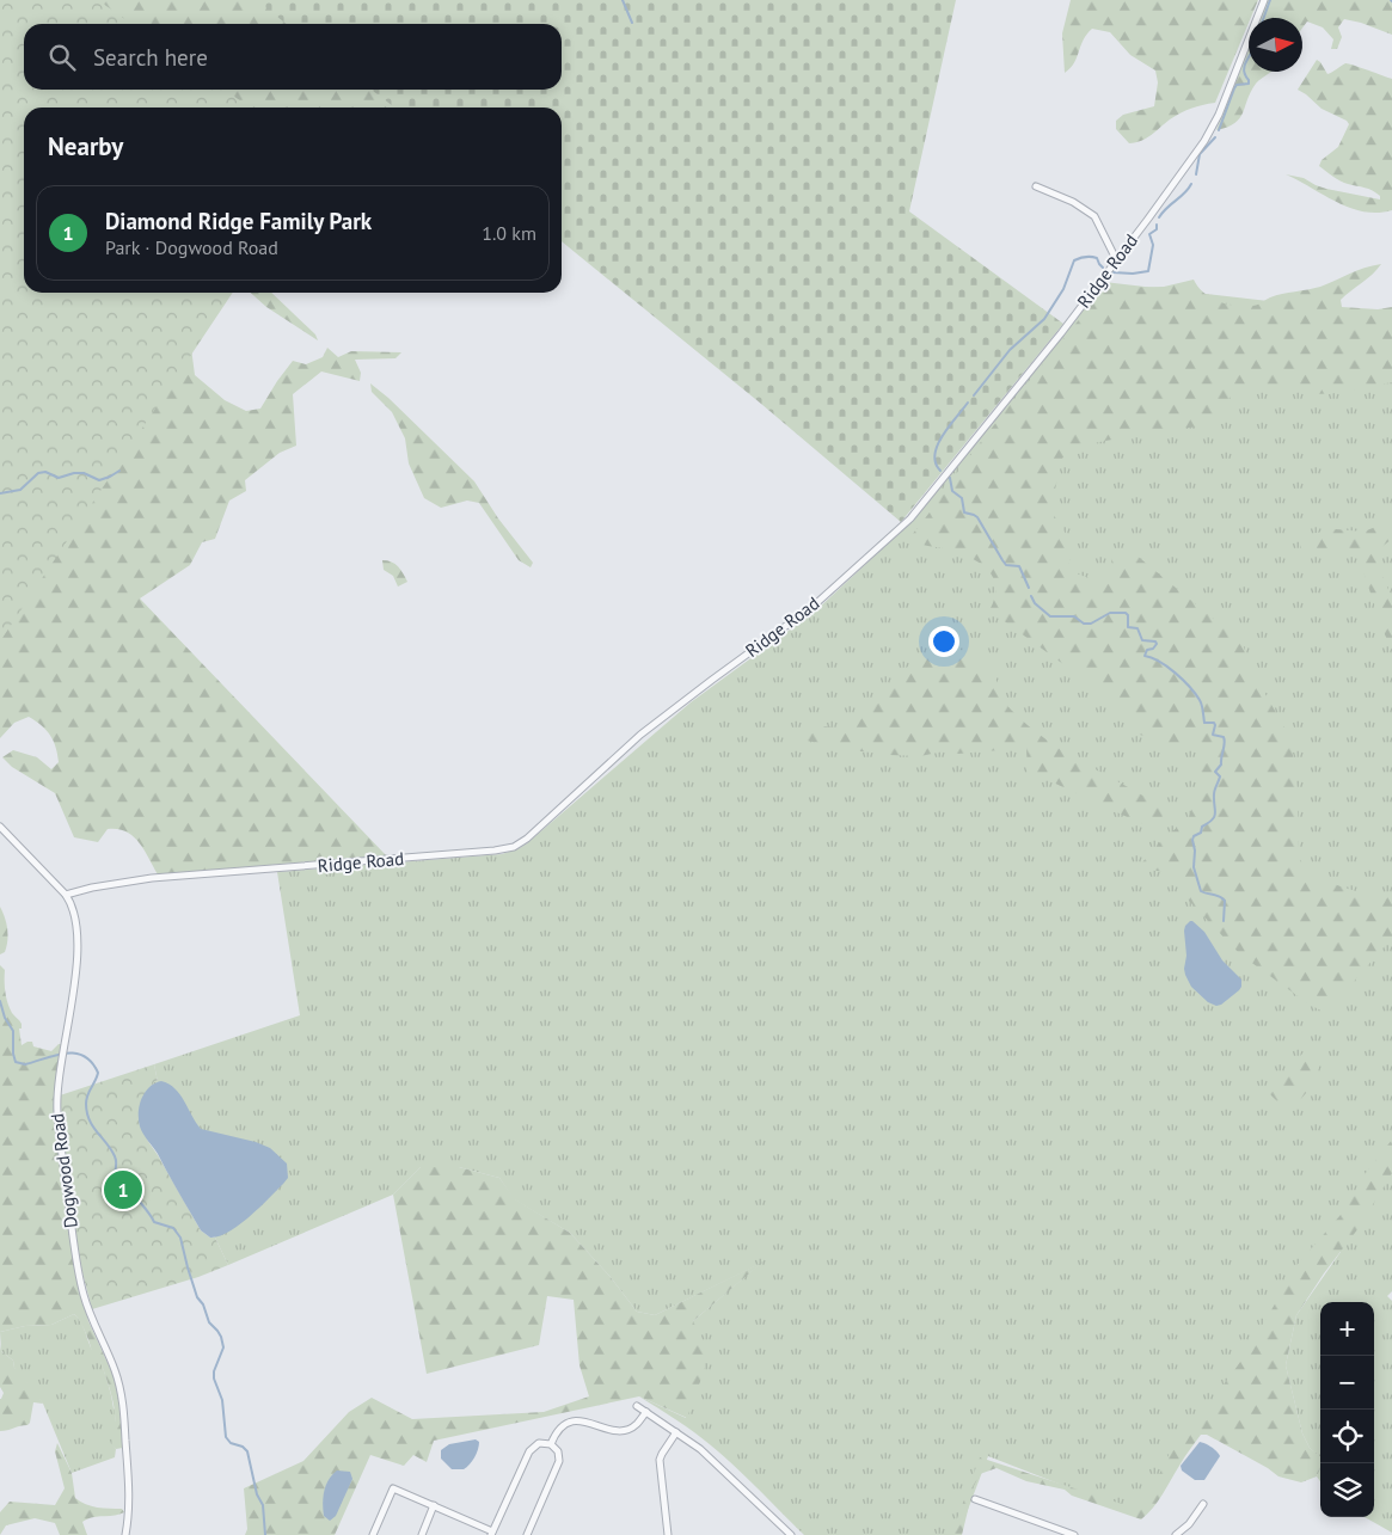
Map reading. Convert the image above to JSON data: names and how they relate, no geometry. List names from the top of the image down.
{
  "streets": {
    "street": ["Ridge Road", "Dogwood Road"]
  },
  "crossings": [
    ["Ridge Road", "Dogwood Road"]
  ],
  "north": "right",
  "page": {
    "search": "Search here",
    "heading": "Nearby",
    "list": [
      {
        "mark": "1",
        "name": "Diamond Ridge Family Park",
        "note": "Park · Dogwood Road",
        "value": "1.0 km"
      }
    ],
    "pins": "1",
    "map_buttons": ["+", "−"]
  }
}
